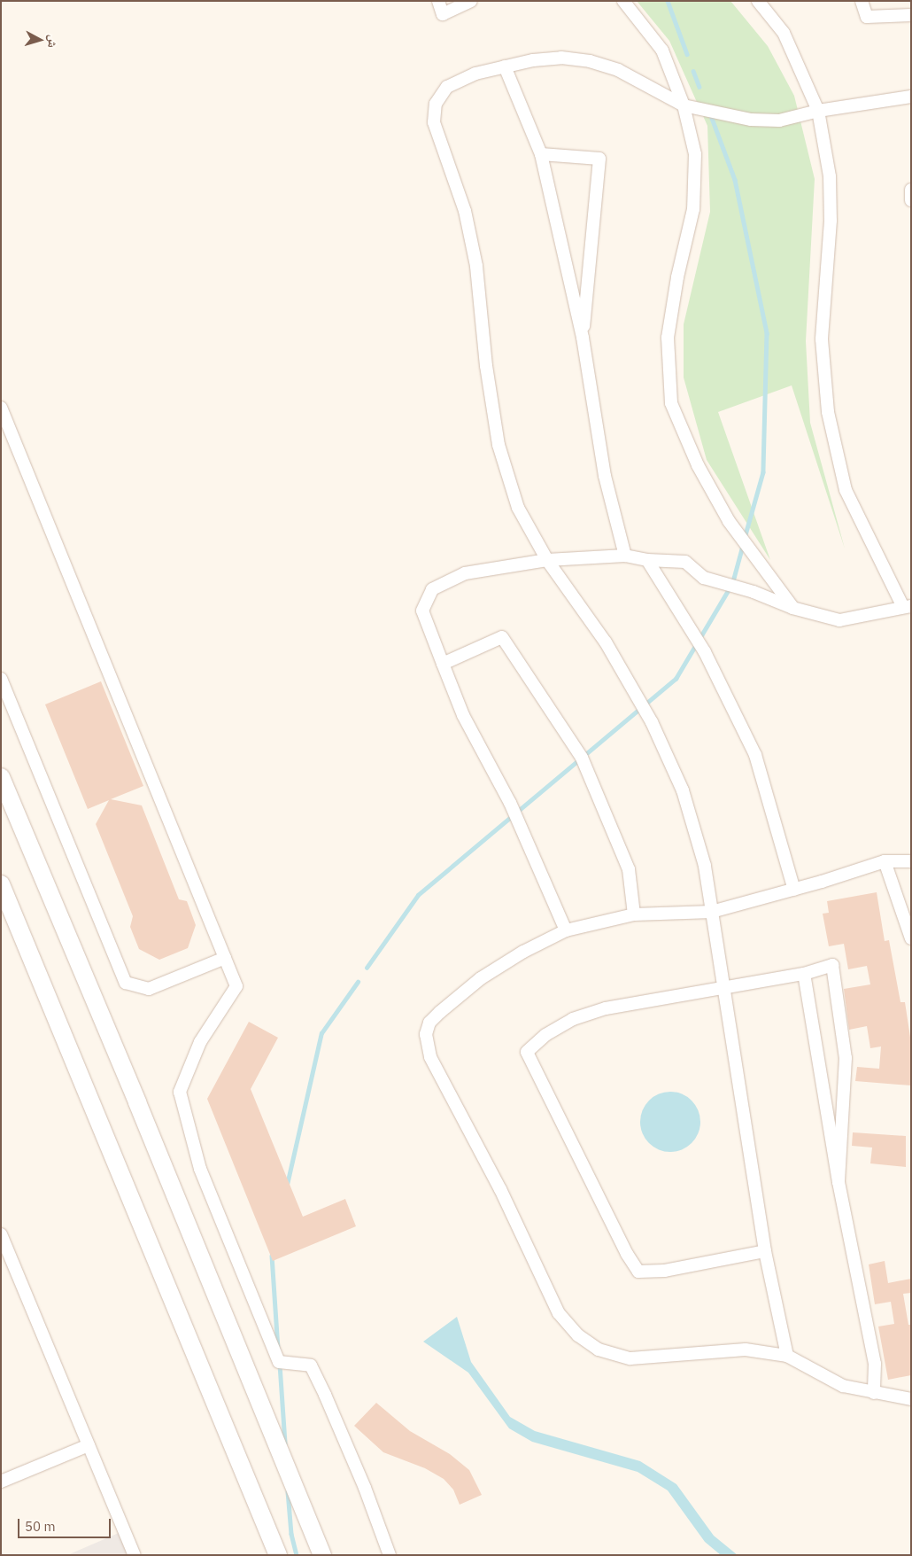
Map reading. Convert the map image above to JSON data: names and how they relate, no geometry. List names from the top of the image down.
{
  "scale_bar": "50 m",
  "north": "right"
}
